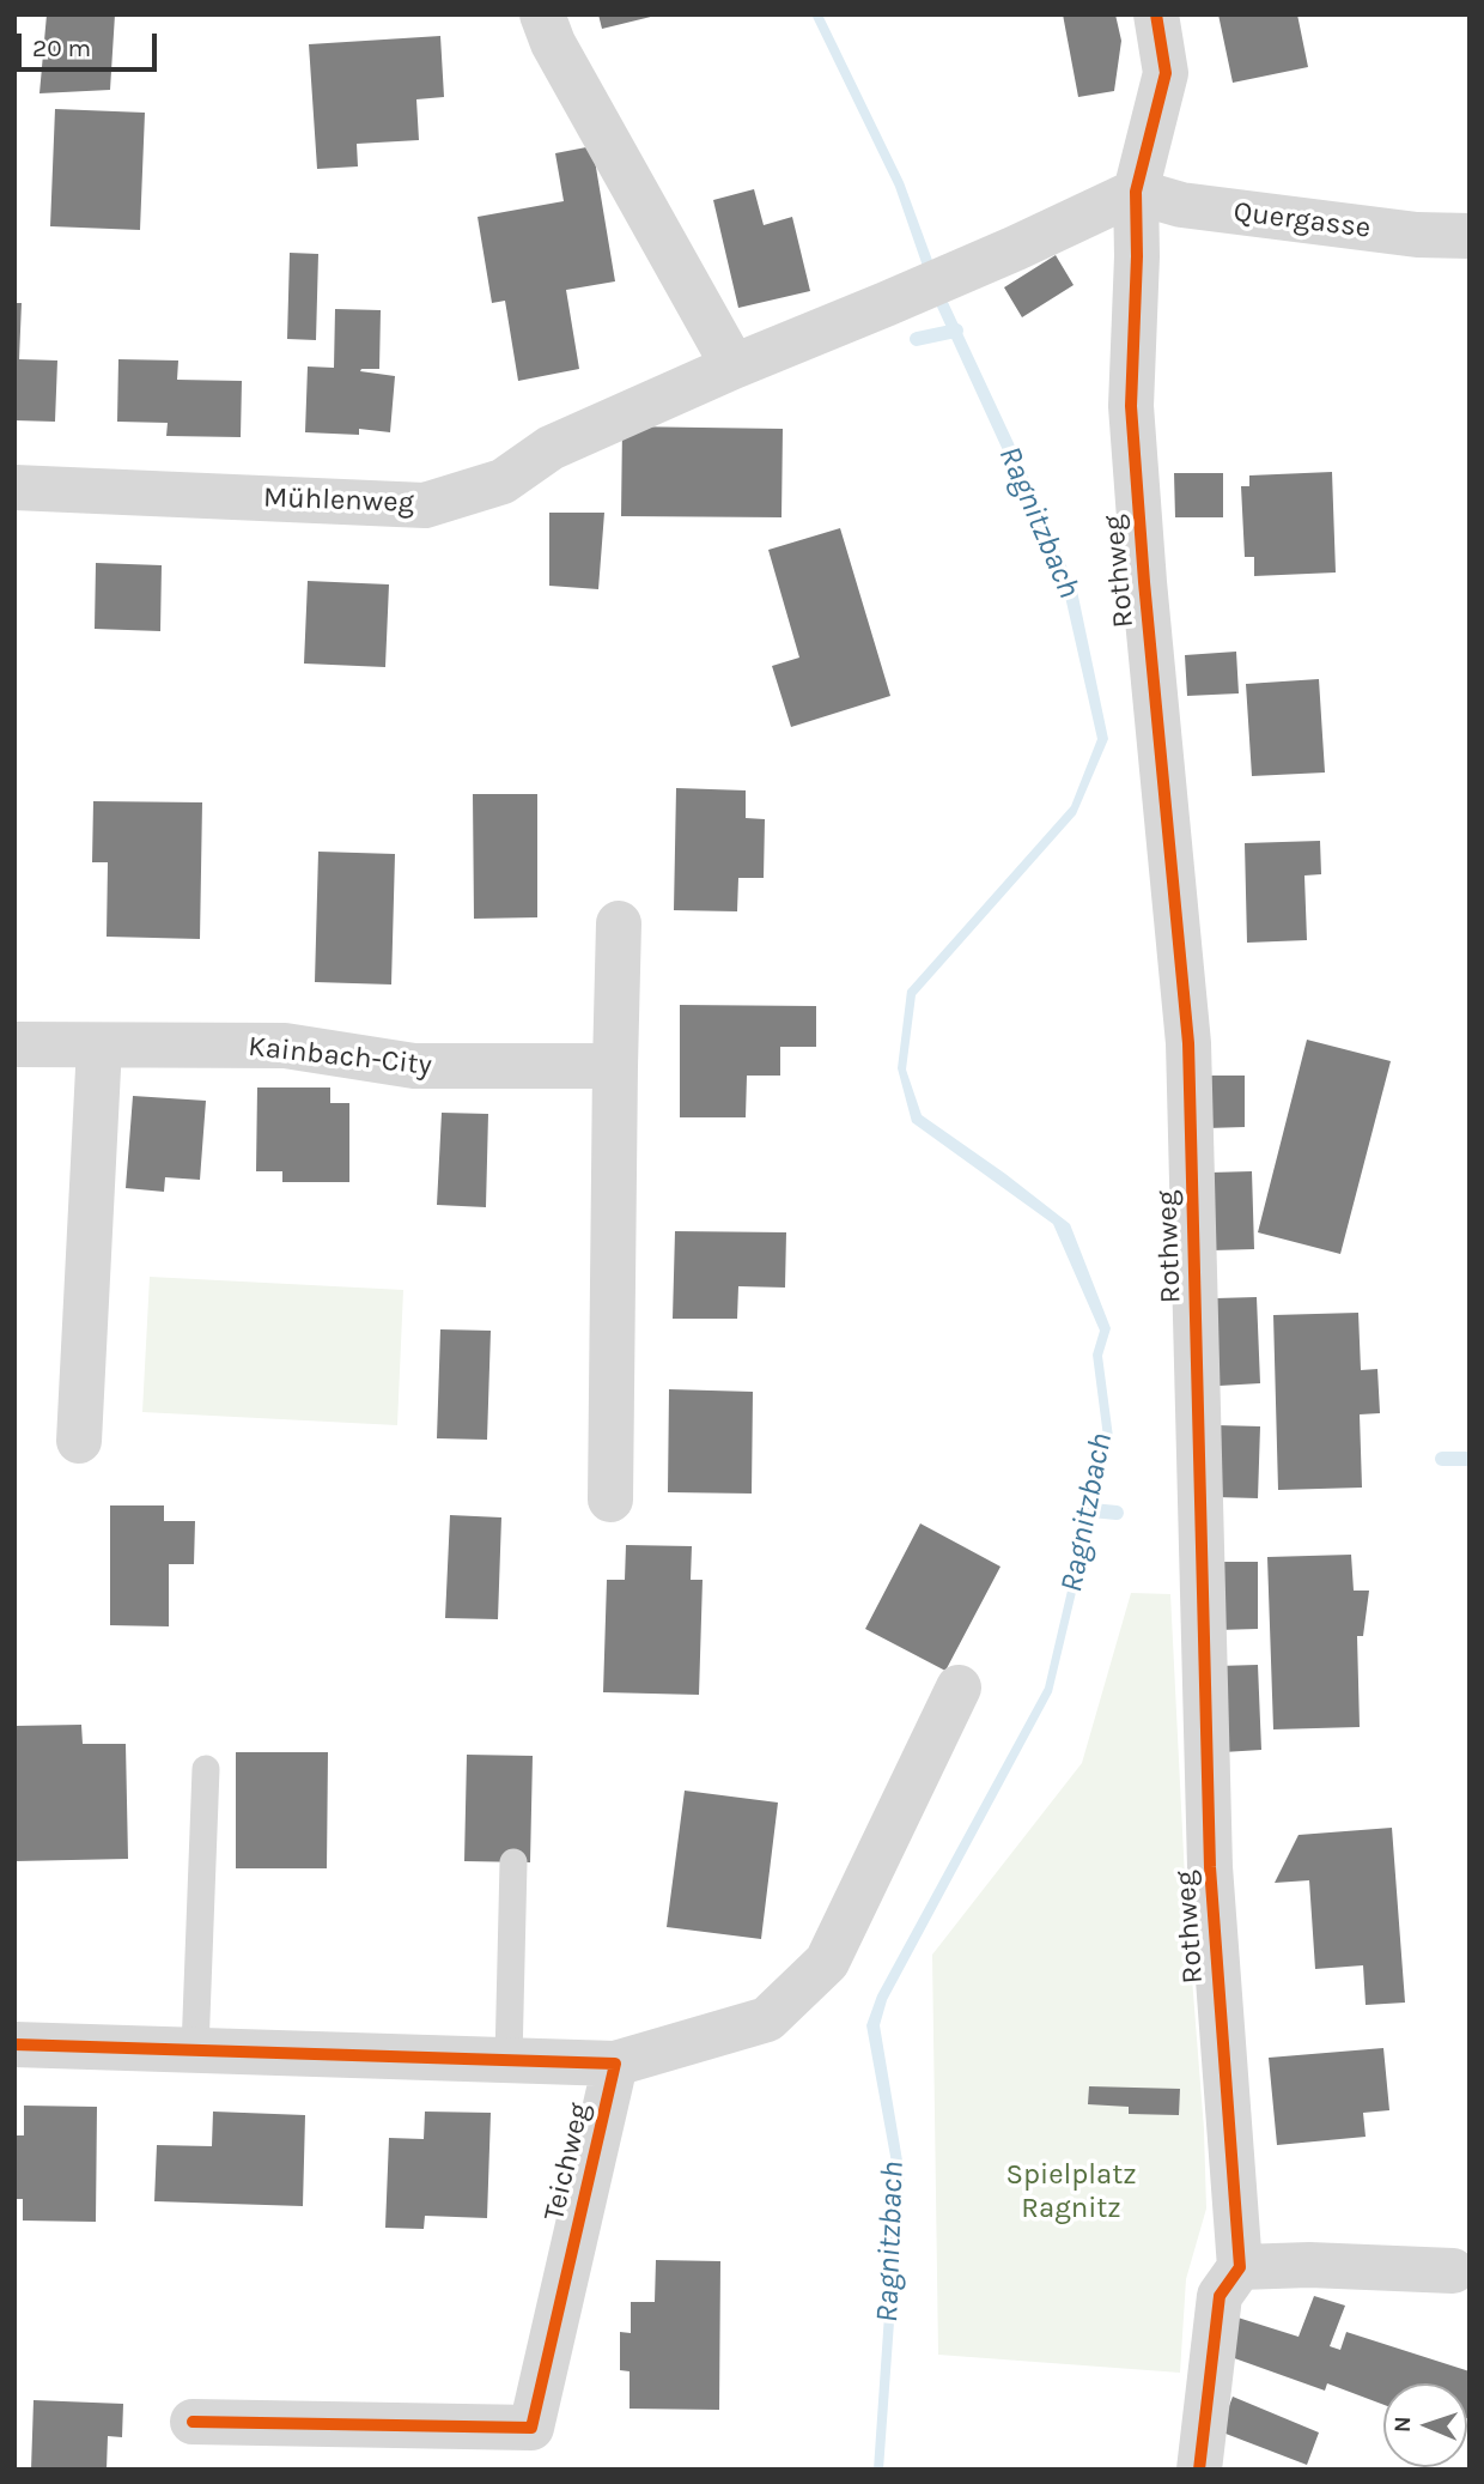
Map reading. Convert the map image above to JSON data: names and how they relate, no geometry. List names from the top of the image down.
{
  "streets": {
    "street": [
      "Quergasse",
      "Mühlenweg",
      "Rothweg",
      "Kainbach-City",
      "Teichweg"
    ]
  },
  "crossings": [
    ["Quergasse", "Mühlenweg"],
    ["Quergasse", "Rothweg"],
    ["Mühlenweg", "Rothweg"]
  ],
  "water": ["Ragnitzbach"],
  "parks": ["Spielplatz Ragnitz"],
  "scale_bar": "20 m",
  "north": "left"
}
